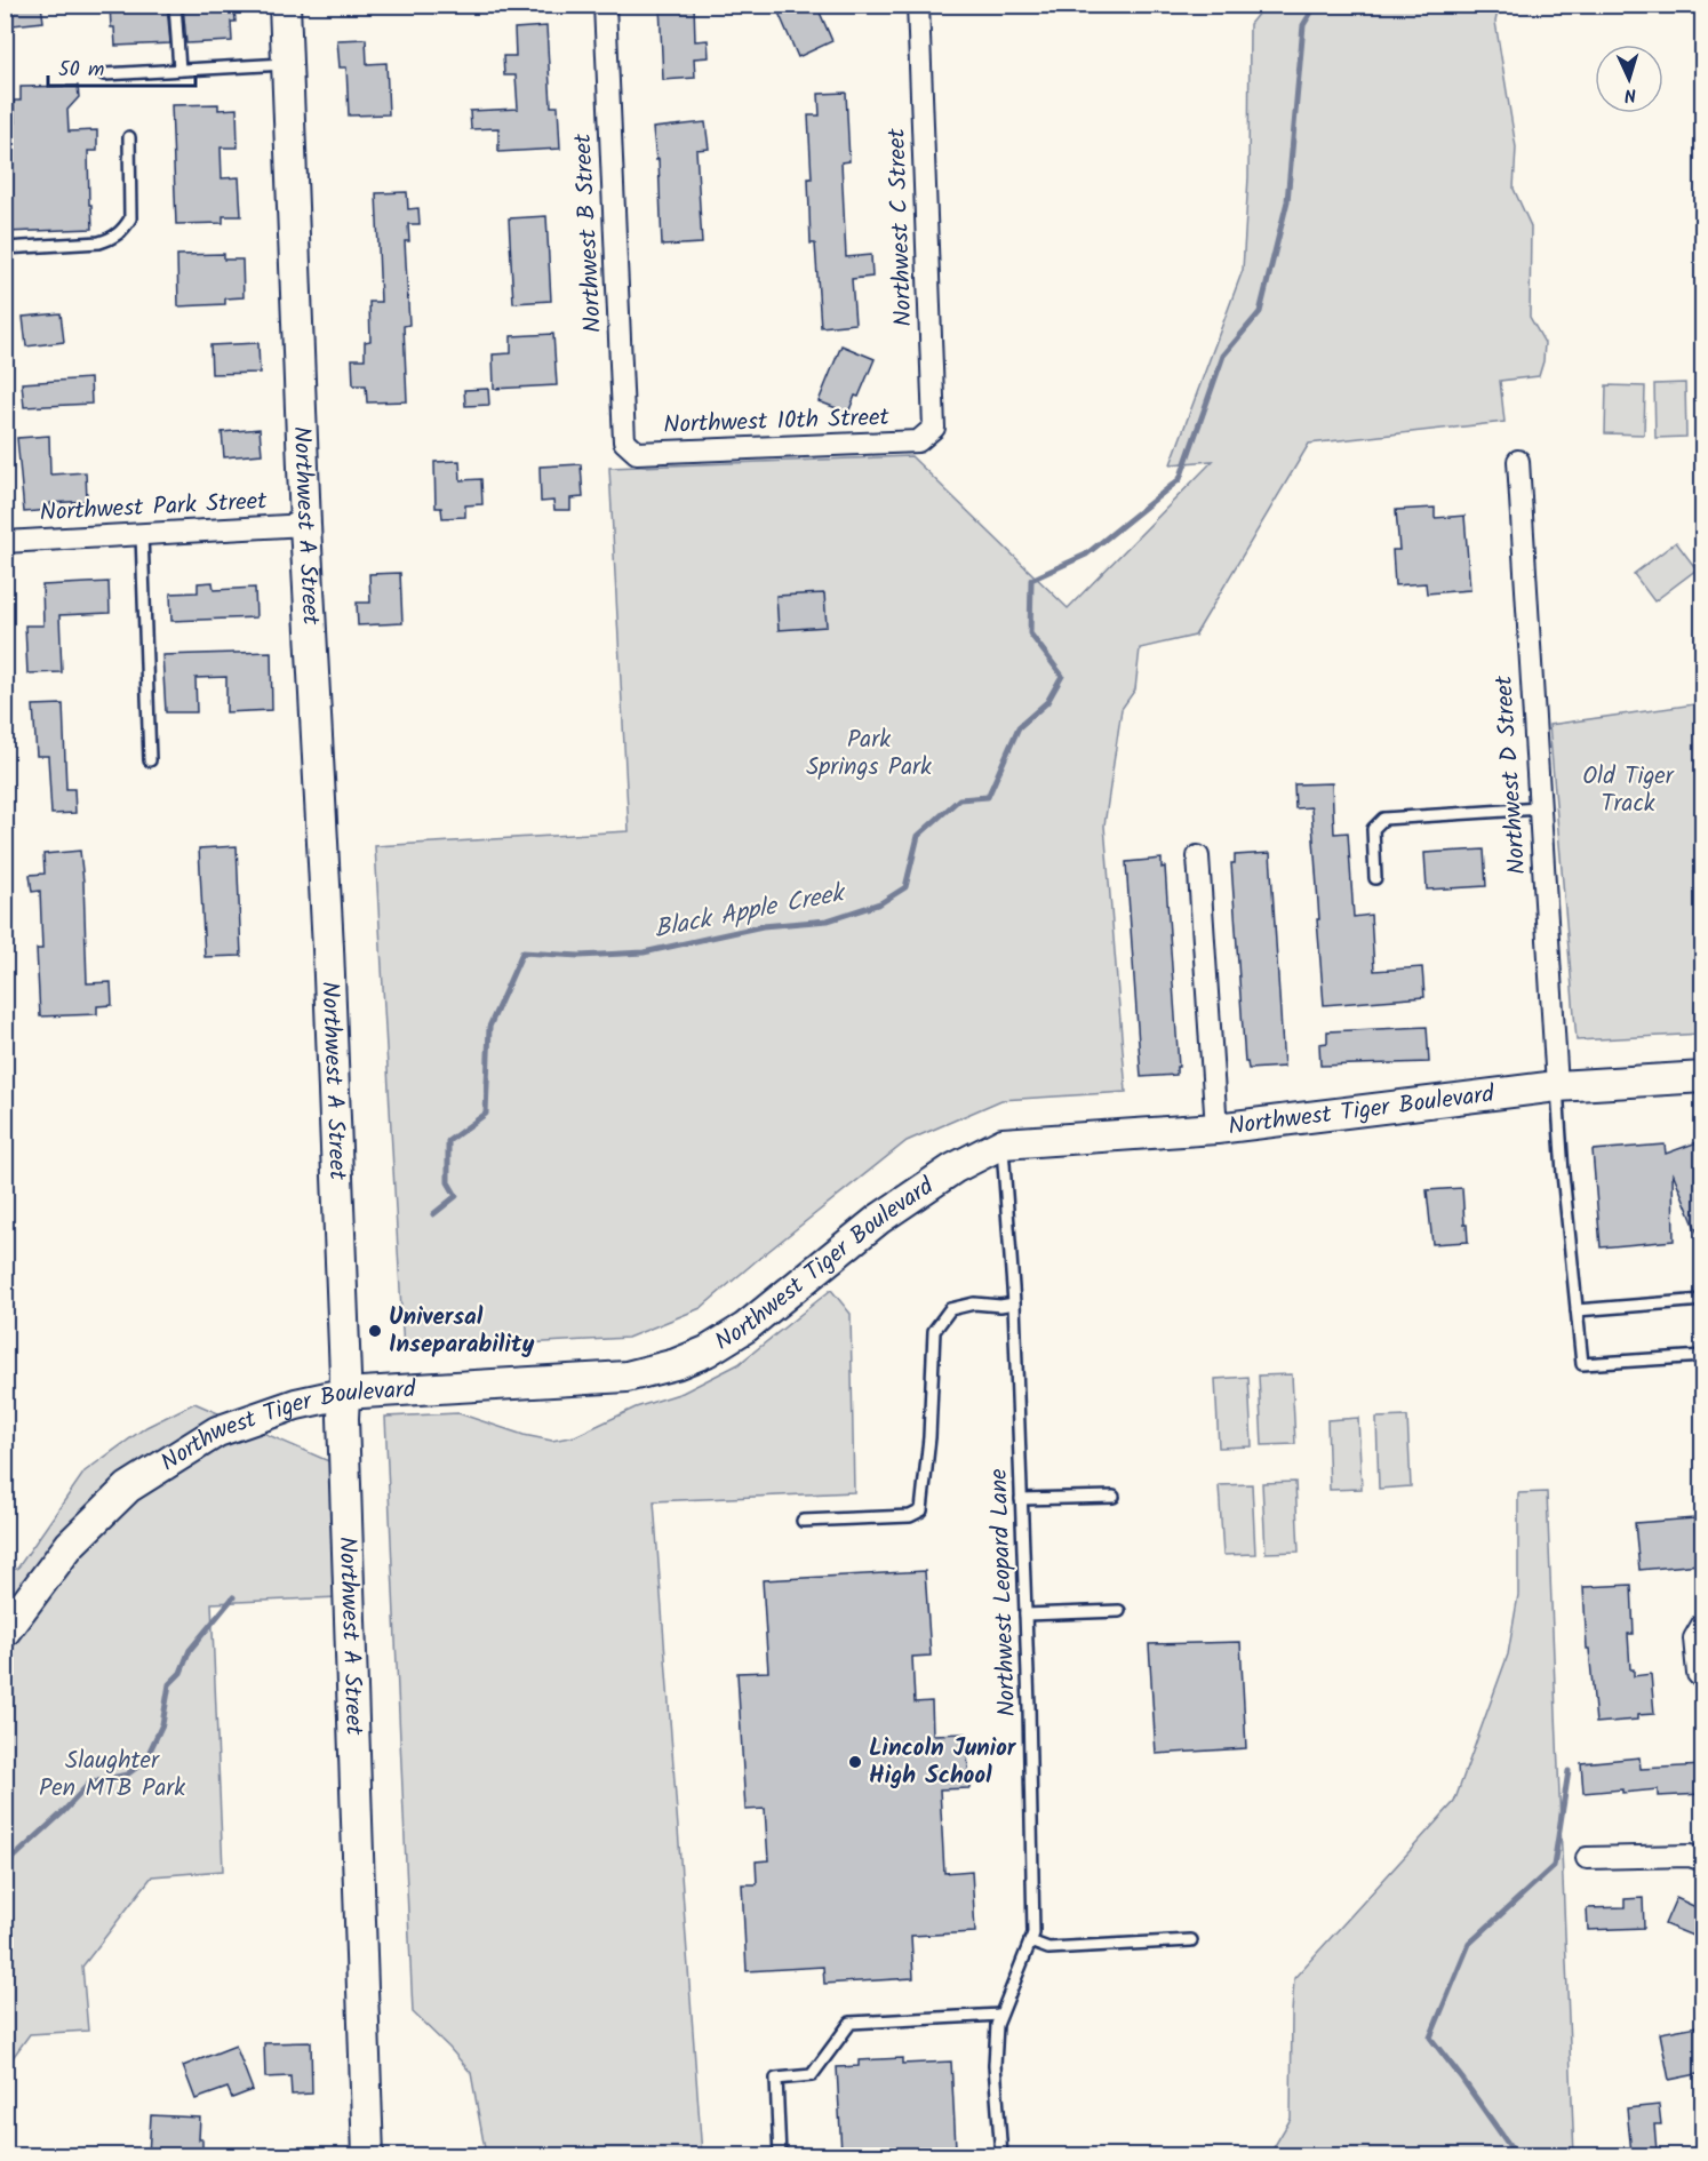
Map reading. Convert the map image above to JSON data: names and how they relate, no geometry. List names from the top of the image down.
{
  "streets": {
    "street": [
      "Northwest C Street",
      "Northwest B Street",
      "Northwest 10th Street",
      "Northwest Park Street",
      "Northwest A Street",
      "Northwest D Street",
      "Northwest Tiger Boulevard"
    ],
    "lane": ["Northwest Leopard Lane"]
  },
  "crossings": [
    ["Northwest C Street", "Northwest 10th Street"],
    ["Northwest B Street", "Northwest 10th Street"],
    ["Northwest Park Street", "Northwest A Street"],
    ["Northwest A Street", "Northwest Tiger Boulevard"],
    ["Northwest D Street", "Northwest Tiger Boulevard"],
    ["Northwest Tiger Boulevard", "Northwest Leopard Lane"]
  ],
  "water": ["Black Apple Creek"],
  "parks": ["Park Springs Park", "Old Tiger Track", "Slaughter Pen MTB Park"],
  "places": ["Universal Inseparability", "Lincoln Junior High School"],
  "scale_bar": "50 m",
  "north": "bottom"
}
